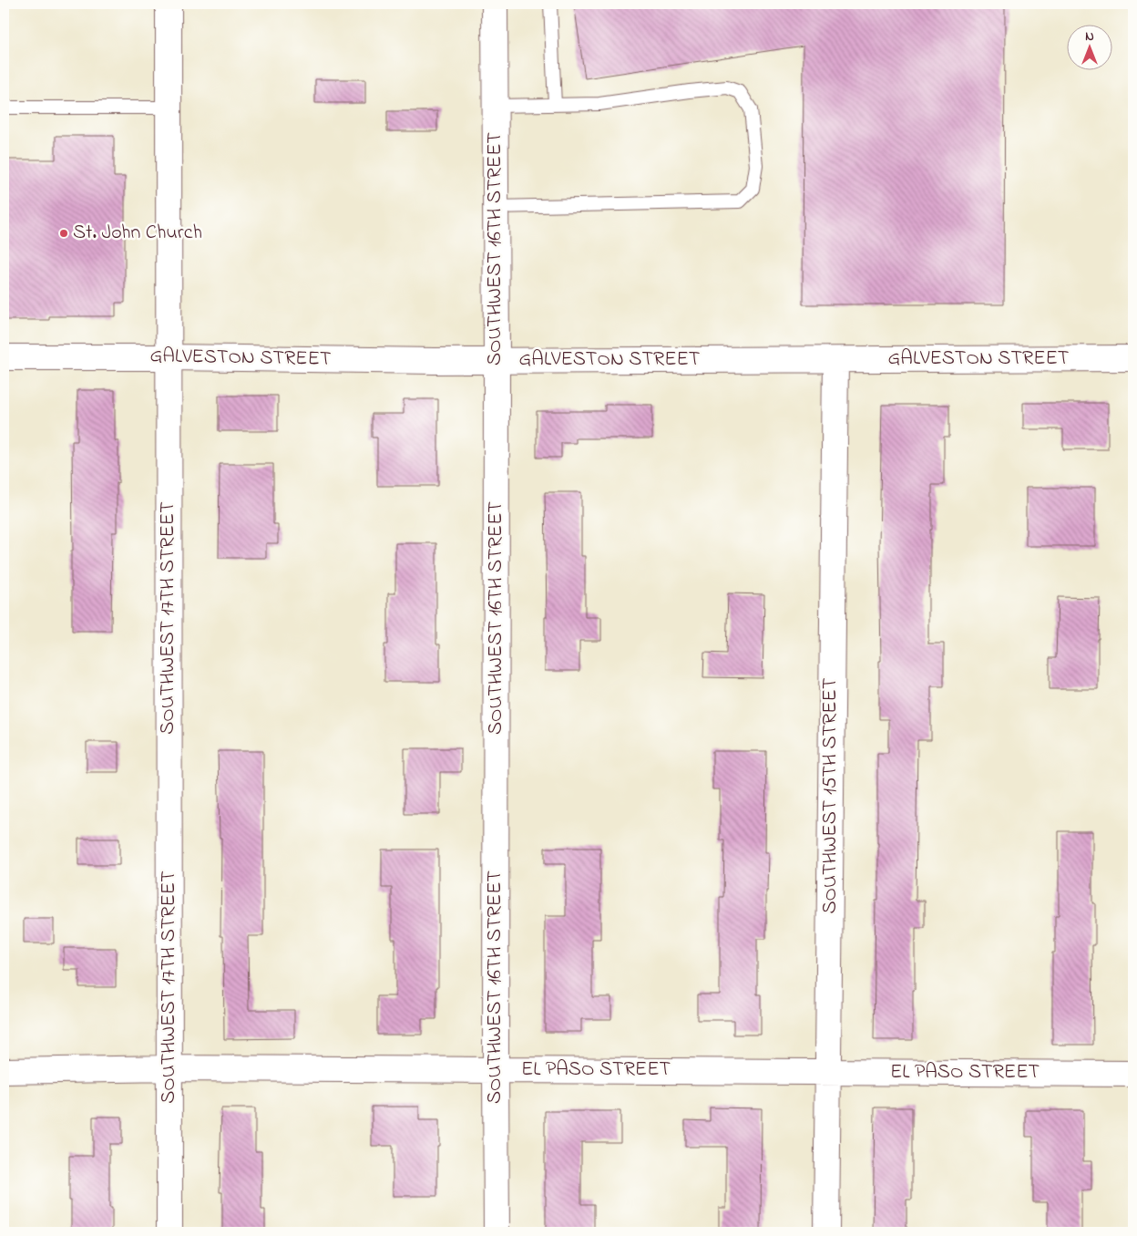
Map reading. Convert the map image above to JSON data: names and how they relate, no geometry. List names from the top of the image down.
{
  "streets": {
    "street": [
      "SOUTHWEST 16TH STREET",
      "GALVESTON STREET",
      "SOUTHWEST 17TH STREET",
      "SOUTHWEST 15TH STREET",
      "EL PASO STREET"
    ]
  },
  "crossings": [
    ["SOUTHWEST 16TH STREET", "GALVESTON STREET"],
    ["SOUTHWEST 16TH STREET", "EL PASO STREET"],
    ["GALVESTON STREET", "SOUTHWEST 17TH STREET"],
    ["GALVESTON STREET", "SOUTHWEST 15TH STREET"],
    ["SOUTHWEST 17TH STREET", "EL PASO STREET"],
    ["SOUTHWEST 15TH STREET", "EL PASO STREET"]
  ],
  "places": ["St. John Church"],
  "north": "top"
}
